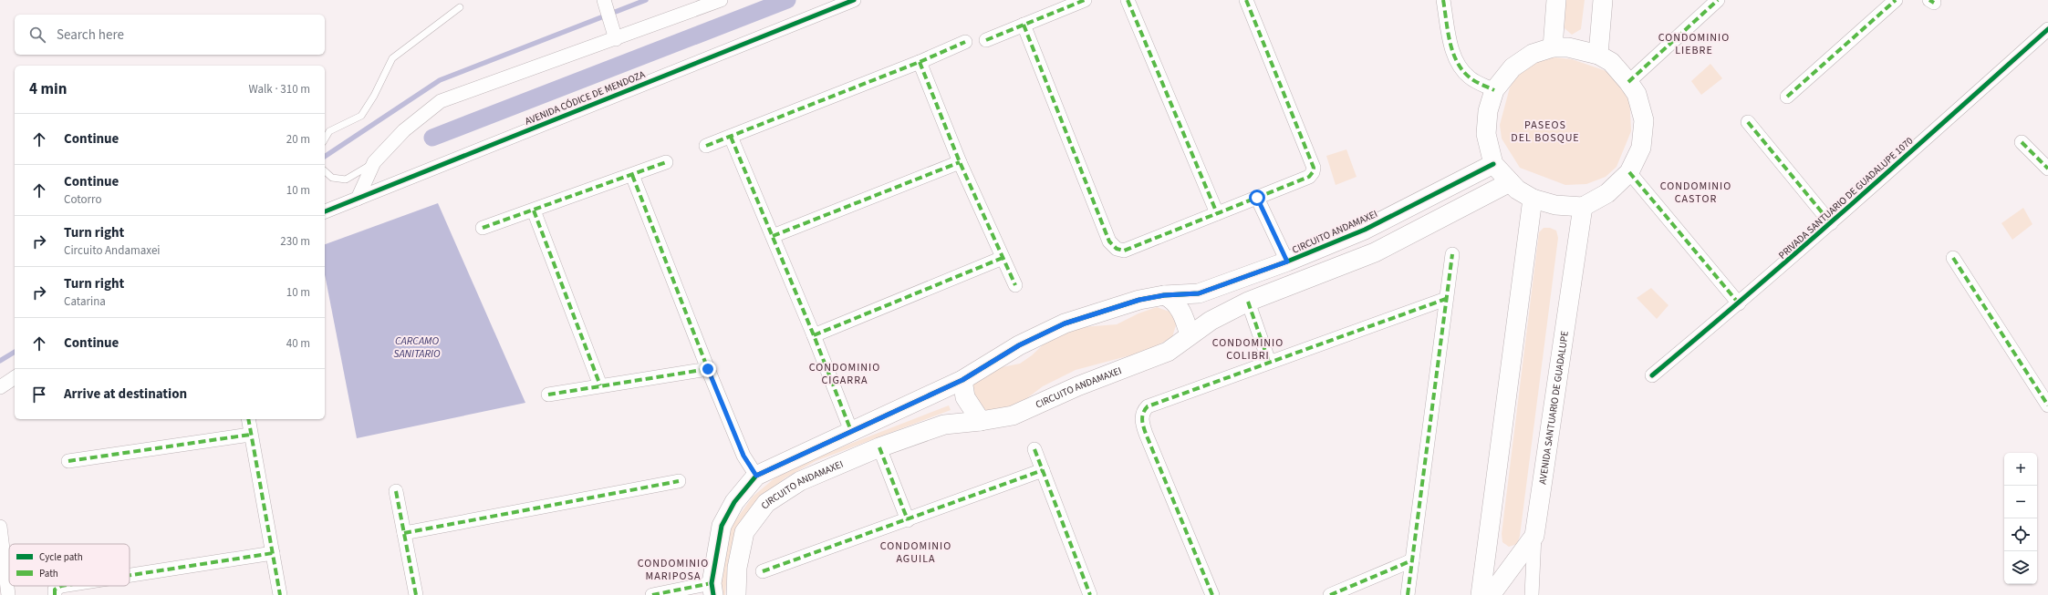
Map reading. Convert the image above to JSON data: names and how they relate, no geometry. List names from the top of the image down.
{
  "streets": {
    "street": [
      "AVENIDA CÓDICE DE MENDOZA",
      "PRIVADA SANTUARIO DE GUADALUPE 1070",
      "CIRCUITO ANDAMAXEI",
      "AVENIDA SANTUARIO DE GUADALUPE"
    ]
  },
  "districts": [
    "CONDOMINIO LIEBRE",
    "PASEOS DEL BOSQUE",
    "CONDOMINIO CASTOR",
    "CONDOMINIO COLIBRI",
    "CONDOMINIO CIGARRA",
    "CONDOMINIO AGUILA",
    "CONDOMINIO MARIPOSA"
  ],
  "water": ["CARCAMO SANITARIO"],
  "legend": ["Cycle path", "Path"],
  "page": {
    "search": "Search here",
    "heading": ["4 min", "Walk · 310 m"],
    "list": [
      ["Continue", "20 m"],
      ["Continue", "Cotorro", "10 m"],
      ["Turn right", "Circuito Andamaxei", "230 m"],
      ["Turn right", "Catarina", "10 m"],
      ["Continue", "40 m"],
      "Arrive at destination"
    ],
    "map_buttons": ["+", "−"]
  }
}
